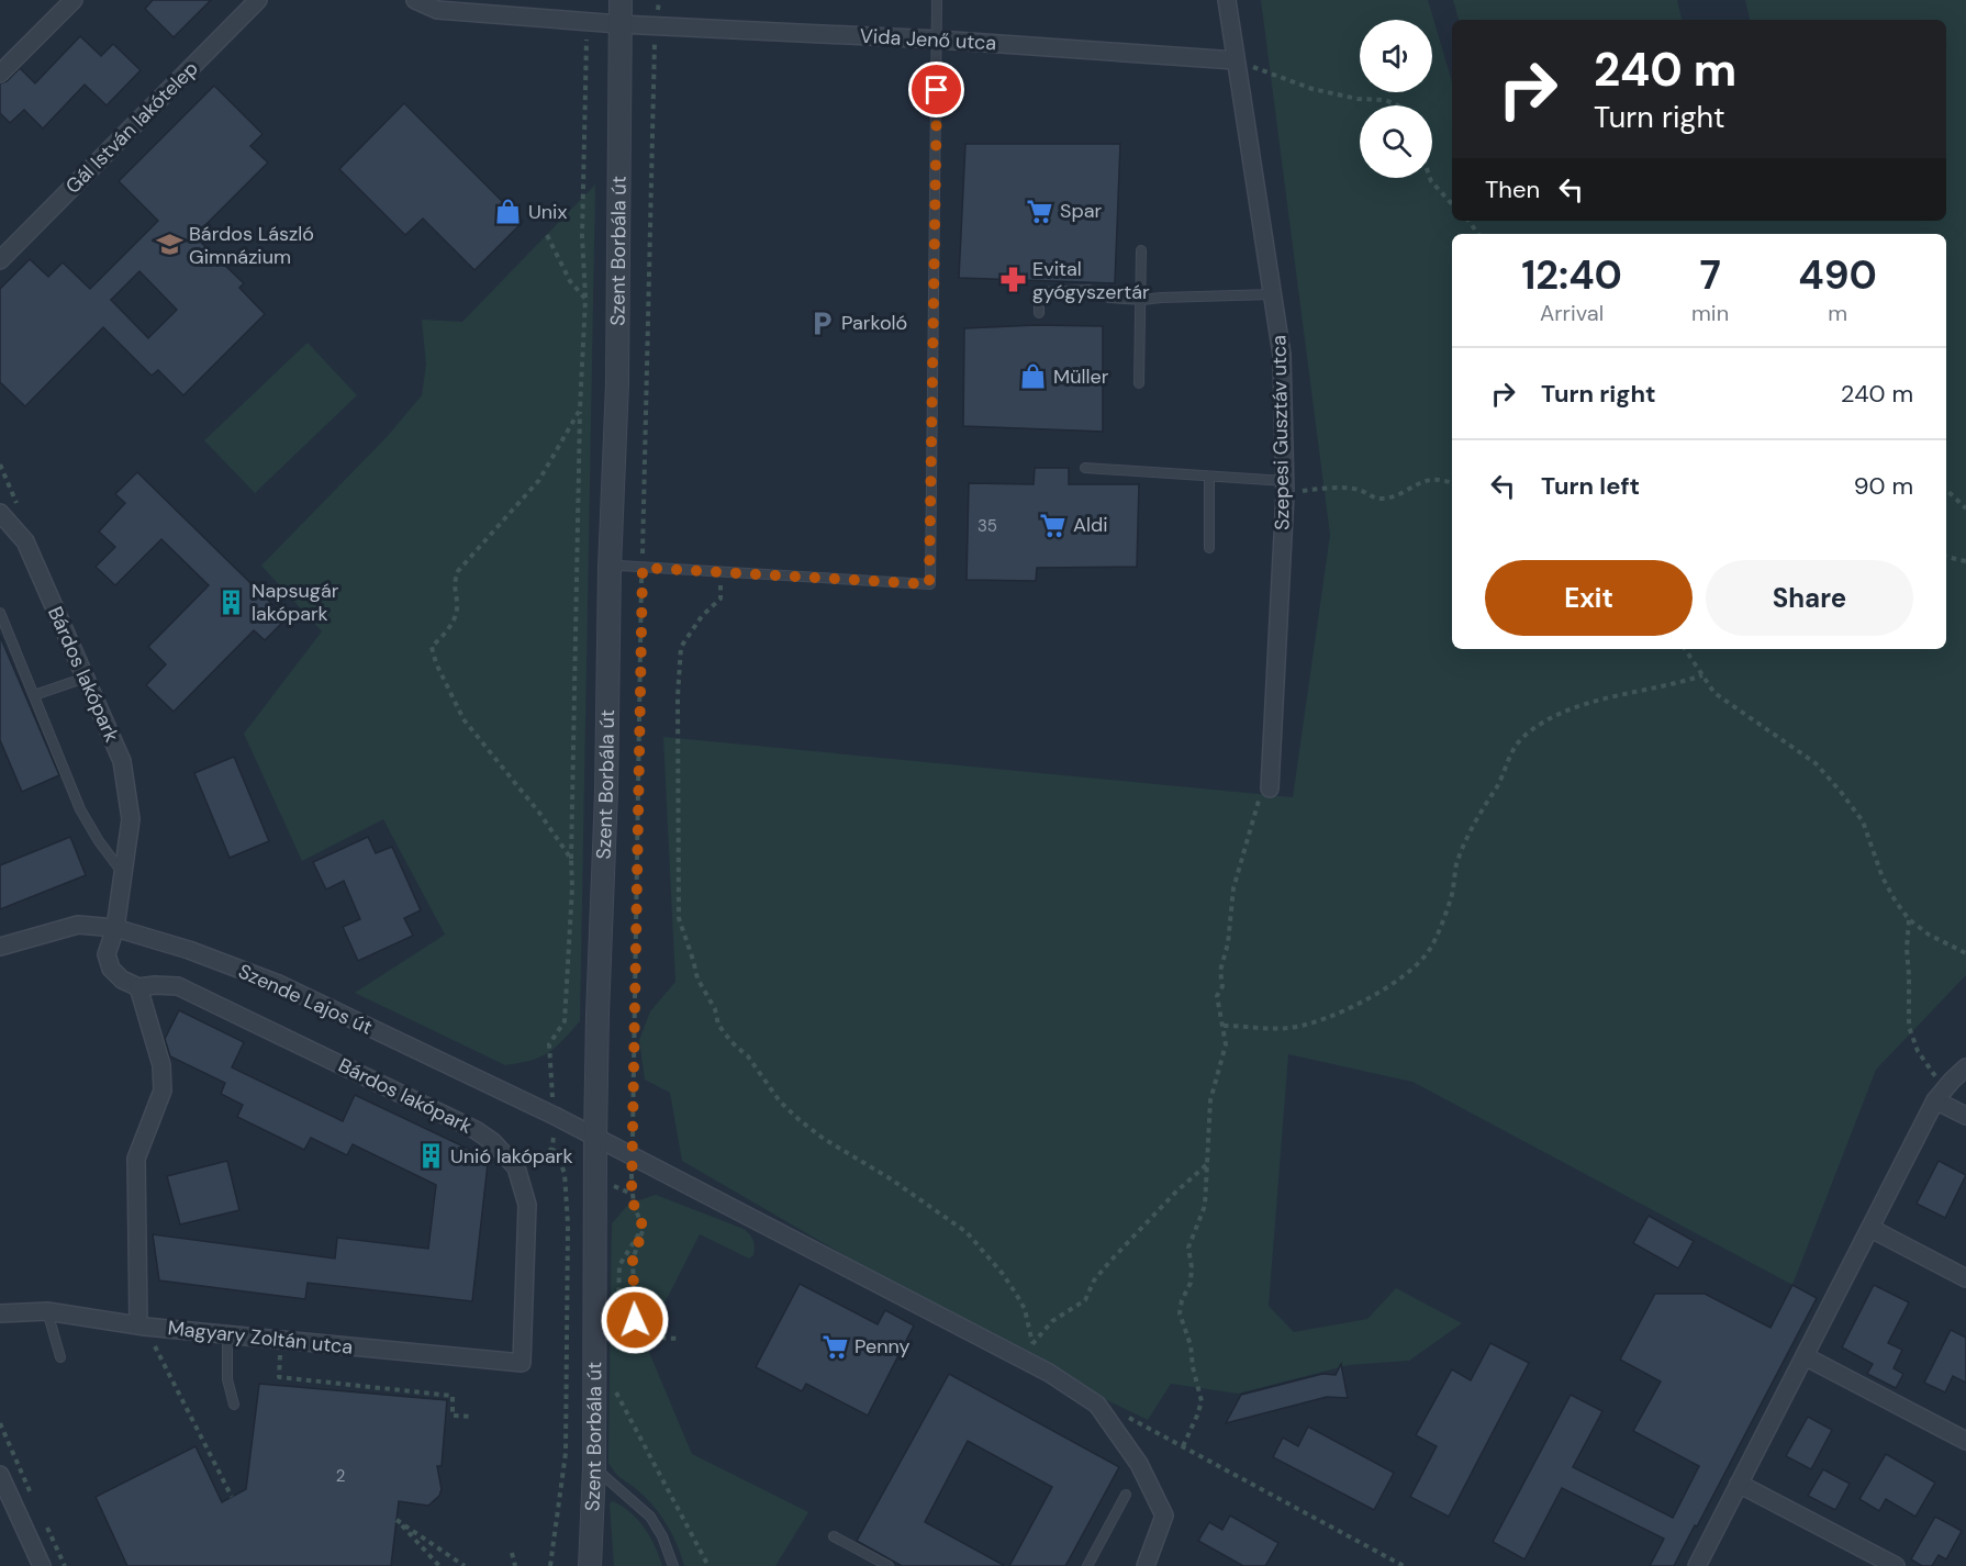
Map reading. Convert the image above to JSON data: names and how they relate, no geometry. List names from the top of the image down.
{
  "streets": {
    "street": [
      "Vida Jenő utca",
      "Gál István lakótelep",
      "Szent Borbála út",
      "Szepesi Gusztáv utca",
      "Bárdos lakópark",
      "Szende Lajos út",
      "Magyary Zoltán utca"
    ]
  },
  "crossings": [
    ["Vida Jenő utca", "Szent Borbála út"],
    ["Vida Jenő utca", "Szepesi Gusztáv utca"],
    ["Szent Borbála út", "Szende Lajos út"],
    ["Bárdos lakópark", "Szende Lajos út"],
    ["Bárdos lakópark", "Magyary Zoltán utca"]
  ],
  "places": {
    "supermarket": ["Spar", "Aldi", "Penny"],
    "shop": ["Unix", "Müller"],
    "school or university": ["Bárdos László Gimnázium"],
    "pharmacy": ["Evital gyógyszertár"],
    "parking": ["Parkoló"],
    "building": ["Napsugár lakópark", "Unió lakópark"]
  },
  "house_numbers": ["35", "2"],
  "page": {
    "turn": ["240 m", "Turn right"],
    "then": "Then",
    "eta": [
      "12:40",
      "Arrival",
      "7",
      "min",
      "490",
      "m"
    ],
    "list": [
      {
        "name": "Turn right",
        "value": "240 m"
      },
      {
        "name": "Turn left",
        "value": "90 m"
      }
    ],
    "buttons": ["Exit", "Share"]
  }
}
